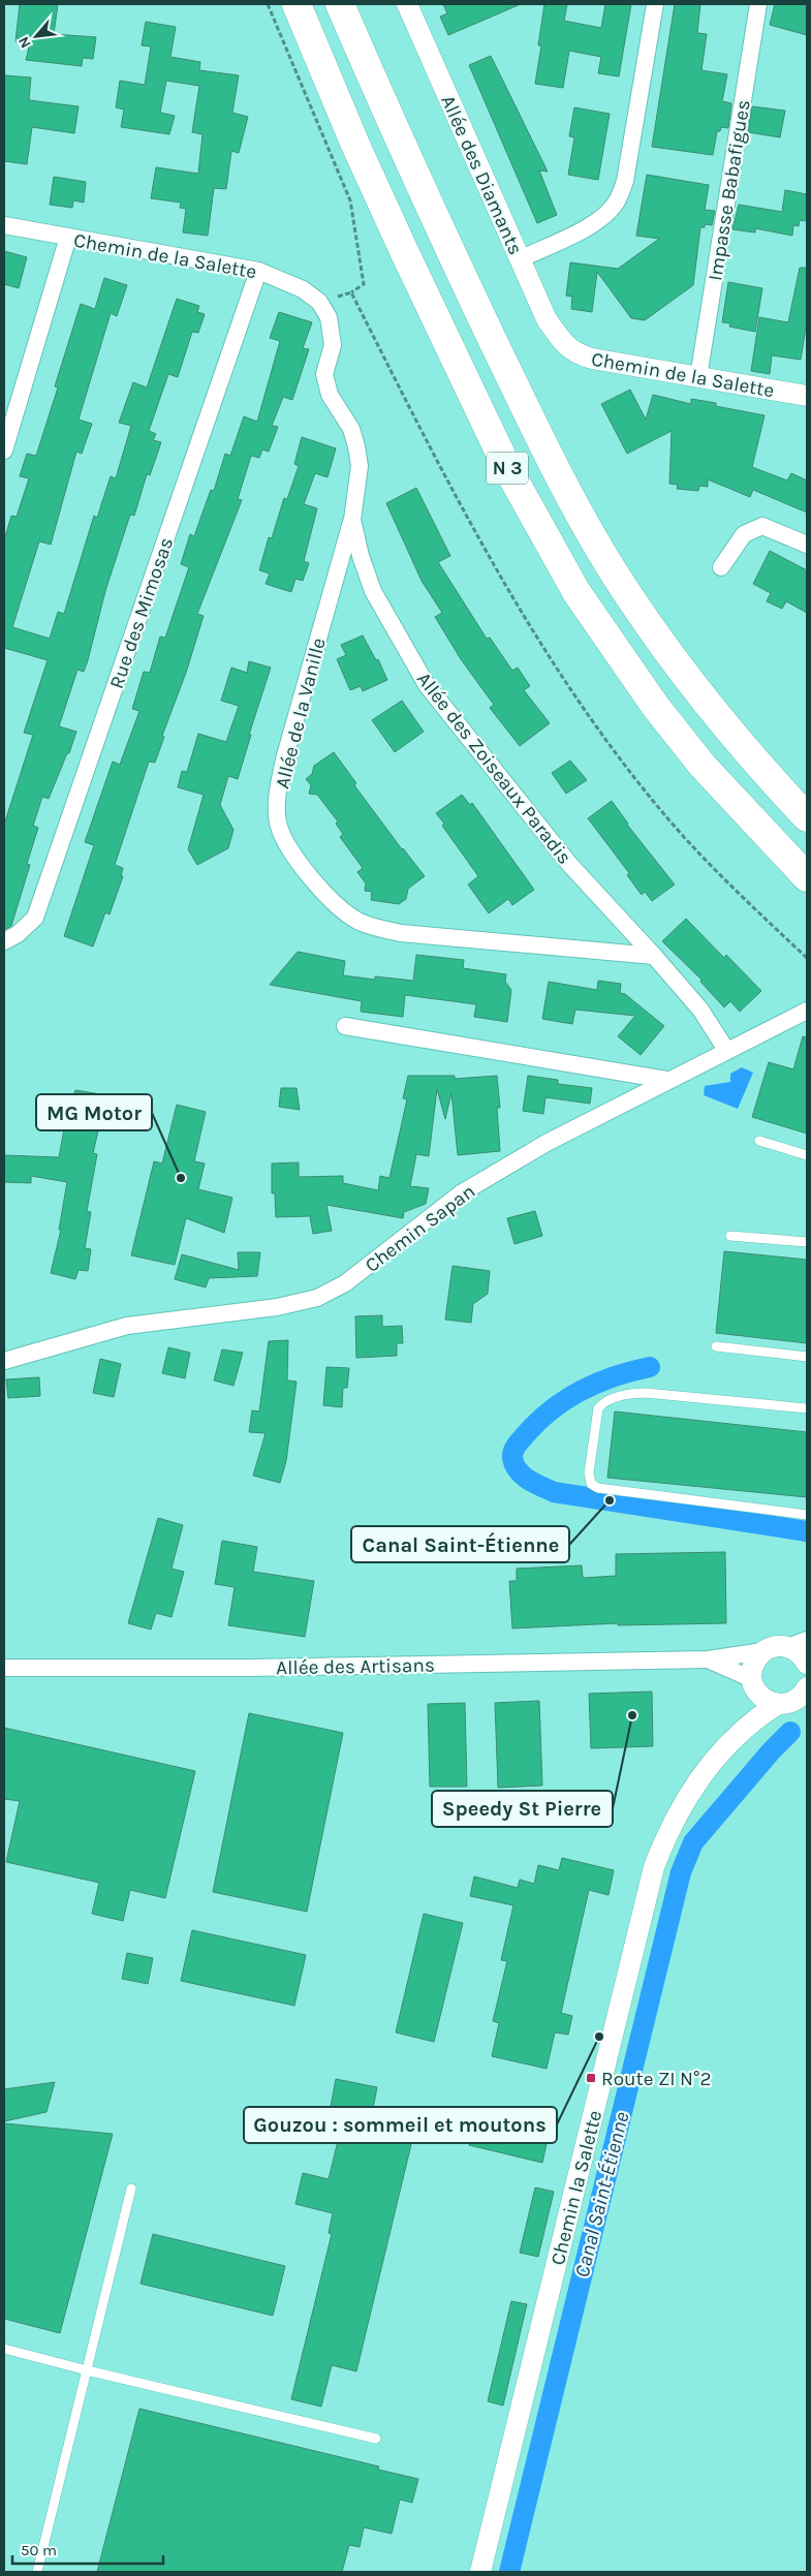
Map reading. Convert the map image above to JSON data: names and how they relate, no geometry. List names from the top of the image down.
{
  "streets": {
    "highway": ["N 3"],
    "street": [
      "Allée des Diamants",
      "Impasse Babafigues",
      "Chemin de la Salette",
      "Rue des Mimosas",
      "Allée de la Vanille",
      "Allée des Zoiseaux Paradis",
      "Chemin Sapan",
      "Allée des Artisans",
      "Chemin la Salette"
    ]
  },
  "crossings": [
    ["Allée des Diamants", "Chemin de la Salette"],
    ["Impasse Babafigues", "Chemin de la Salette"],
    ["Chemin de la Salette", "Rue des Mimosas"],
    ["Chemin de la Salette", "Allée des Zoiseaux Paradis"],
    ["Allée de la Vanille", "Allée des Zoiseaux Paradis"],
    ["Allée des Zoiseaux Paradis", "Chemin Sapan"],
    ["Allée des Artisans", "Chemin la Salette"]
  ],
  "water": ["Canal Saint-Étienne"],
  "places": {
    "other": [
      "MG Motor",
      "Canal Saint-Étienne",
      "Speedy St Pierre",
      "Gouzou : sommeil et moutons"
    ],
    "transit": ["Route ZI N°2"]
  },
  "scale_bar": "50 m",
  "north": "bottom left"
}
